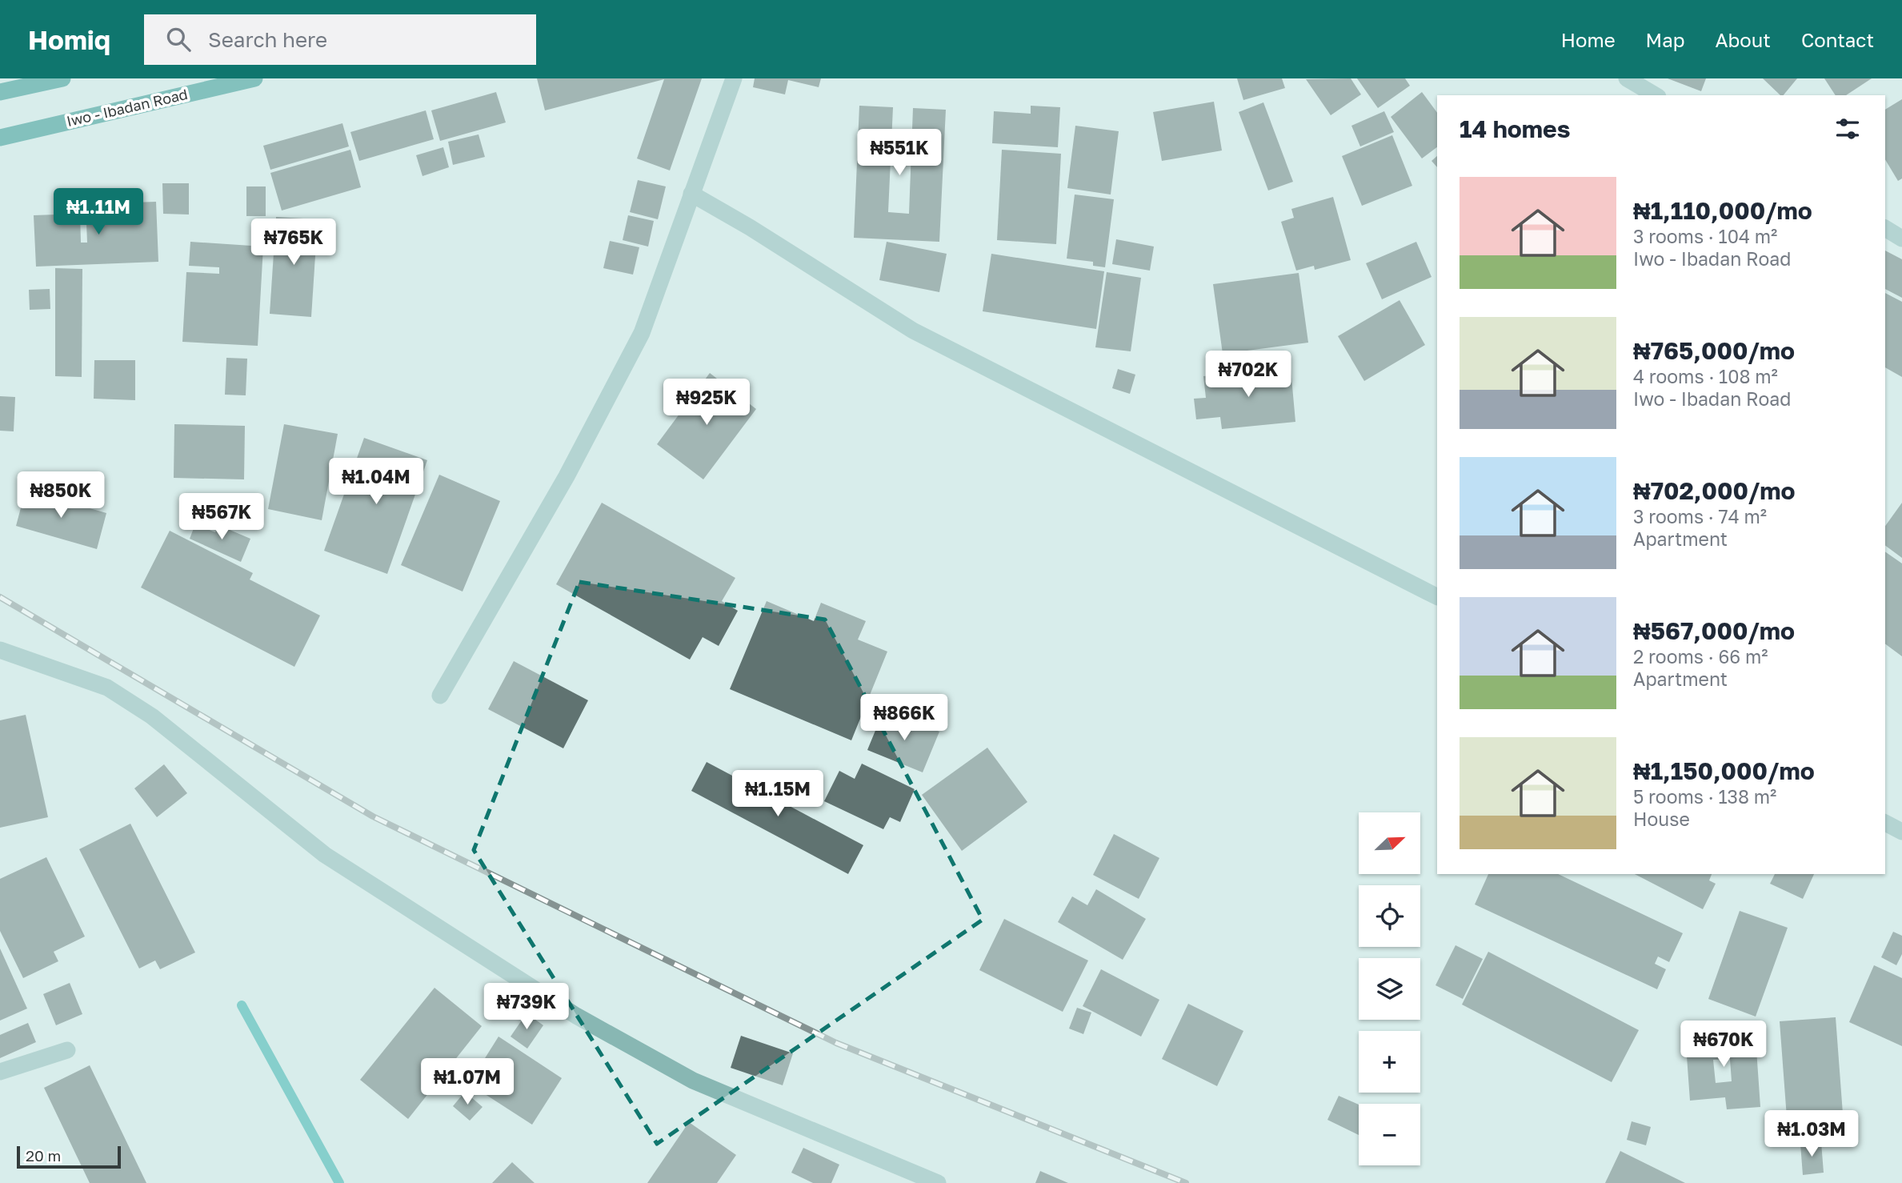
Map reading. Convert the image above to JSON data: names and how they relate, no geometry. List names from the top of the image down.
{
  "streets": {
    "main road": ["Iwo - Ibadan Road"]
  },
  "scale_bar": "20 m",
  "north": "top right",
  "page": {
    "header": "Homiq",
    "search": "Search here",
    "nav": [
      "Home",
      "Map",
      "About",
      "Contact"
    ],
    "heading": "14 homes",
    "price": [
      "₦551K",
      "₦1.11M",
      "₦765K",
      "₦702K",
      "₦925K",
      "₦1.04M",
      "₦850K",
      "₦567K",
      "₦866K",
      "₦1.15M",
      "₦739K",
      "₦670K",
      "₦1.07M",
      "₦1.03M"
    ],
    "list": [
      {
        "name": "₦1,110,000/mo",
        "note": "3 rooms · 104 m² · Iwo - Ibadan Road"
      },
      {
        "name": "₦765,000/mo",
        "note": "4 rooms · 108 m² · Iwo - Ibadan Road"
      },
      {
        "name": "₦702,000/mo",
        "note": "3 rooms · 74 m² · Apartment"
      },
      {
        "name": "₦567,000/mo",
        "note": "2 rooms · 66 m² · Apartment"
      },
      {
        "name": "₦1,150,000/mo",
        "note": "5 rooms · 138 m² · House"
      }
    ],
    "map_buttons": ["+", "−"],
    "scale": "20 m"
  }
}
